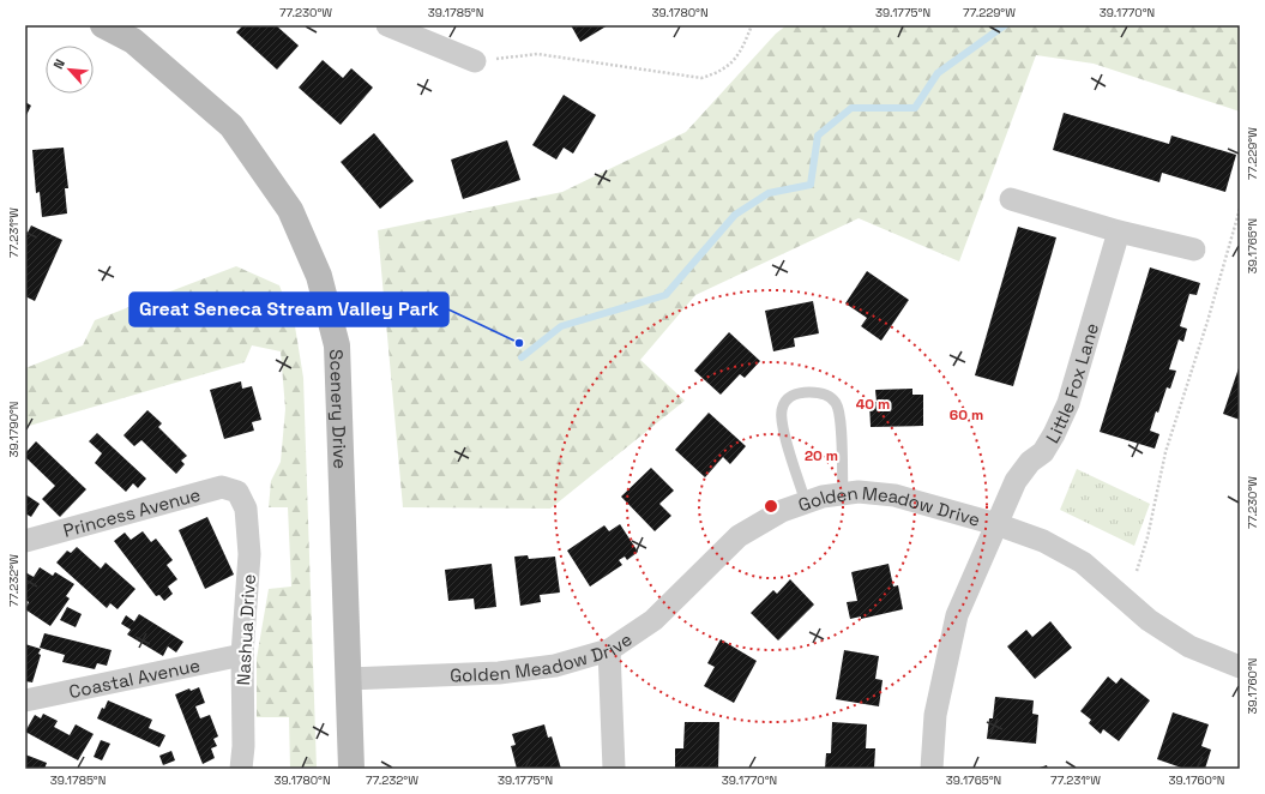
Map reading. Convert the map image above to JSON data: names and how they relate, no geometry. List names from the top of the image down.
{
  "streets": {
    "street": [
      "Little Fox Lane",
      "Scenery Drive",
      "Princess Avenue",
      "Golden Meadow Drive",
      "Nashua Drive",
      "Coastal Avenue"
    ]
  },
  "crossings": [
    ["Little Fox Lane", "Golden Meadow Drive"],
    ["Scenery Drive", "Golden Meadow Drive"],
    ["Princess Avenue", "Nashua Drive"],
    ["Nashua Drive", "Coastal Avenue"]
  ],
  "places": ["Great Seneca Stream Valley Park"],
  "north": "top left",
  "coordinates": [
    "77.230°W",
    "39.1785°N",
    "39.1780°N",
    "39.1775°N",
    "77.229°W",
    "39.1770°N",
    "77.231°W",
    "39.1765°N",
    "39.1790°N",
    "77.232°W",
    "39.1760°N"
  ],
  "rings": ["40 m", "60 m", "20 m"]
}
